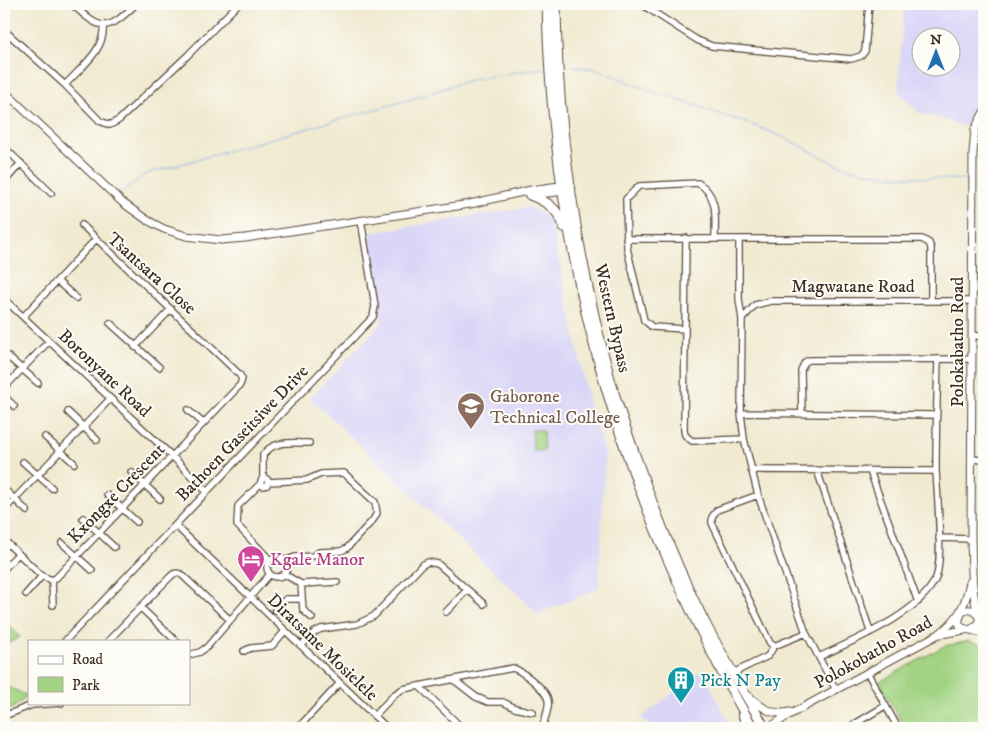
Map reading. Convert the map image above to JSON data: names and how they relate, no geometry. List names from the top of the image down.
{
  "streets": {
    "highway": ["Western Bypass"],
    "street": [
      "Tsantsara Close",
      "Magwatane Road",
      "Polokabatho Road",
      "Boronyane Road",
      "Bathoen Gaseitsiwe Drive",
      "Kxongxe Crescent",
      "Diratsame Mosielele",
      "Polokobatho Road"
    ]
  },
  "crossings": [
    ["Tsantsara Close", "Boronyane Road"],
    ["Tsantsara Close", "Kxongxe Crescent"],
    ["Magwatane Road", "Polokabatho Road"],
    ["Boronyane Road", "Bathoen Gaseitsiwe Drive"],
    ["Boronyane Road", "Kxongxe Crescent"],
    ["Bathoen Gaseitsiwe Drive", "Diratsame Mosielele"]
  ],
  "places": {
    "school or university": ["Gaborone Technical College"],
    "hotel": ["Kgale Manor"],
    "building": ["Pick N Pay"]
  },
  "legend": ["Road", "Park"],
  "north": "top"
}
